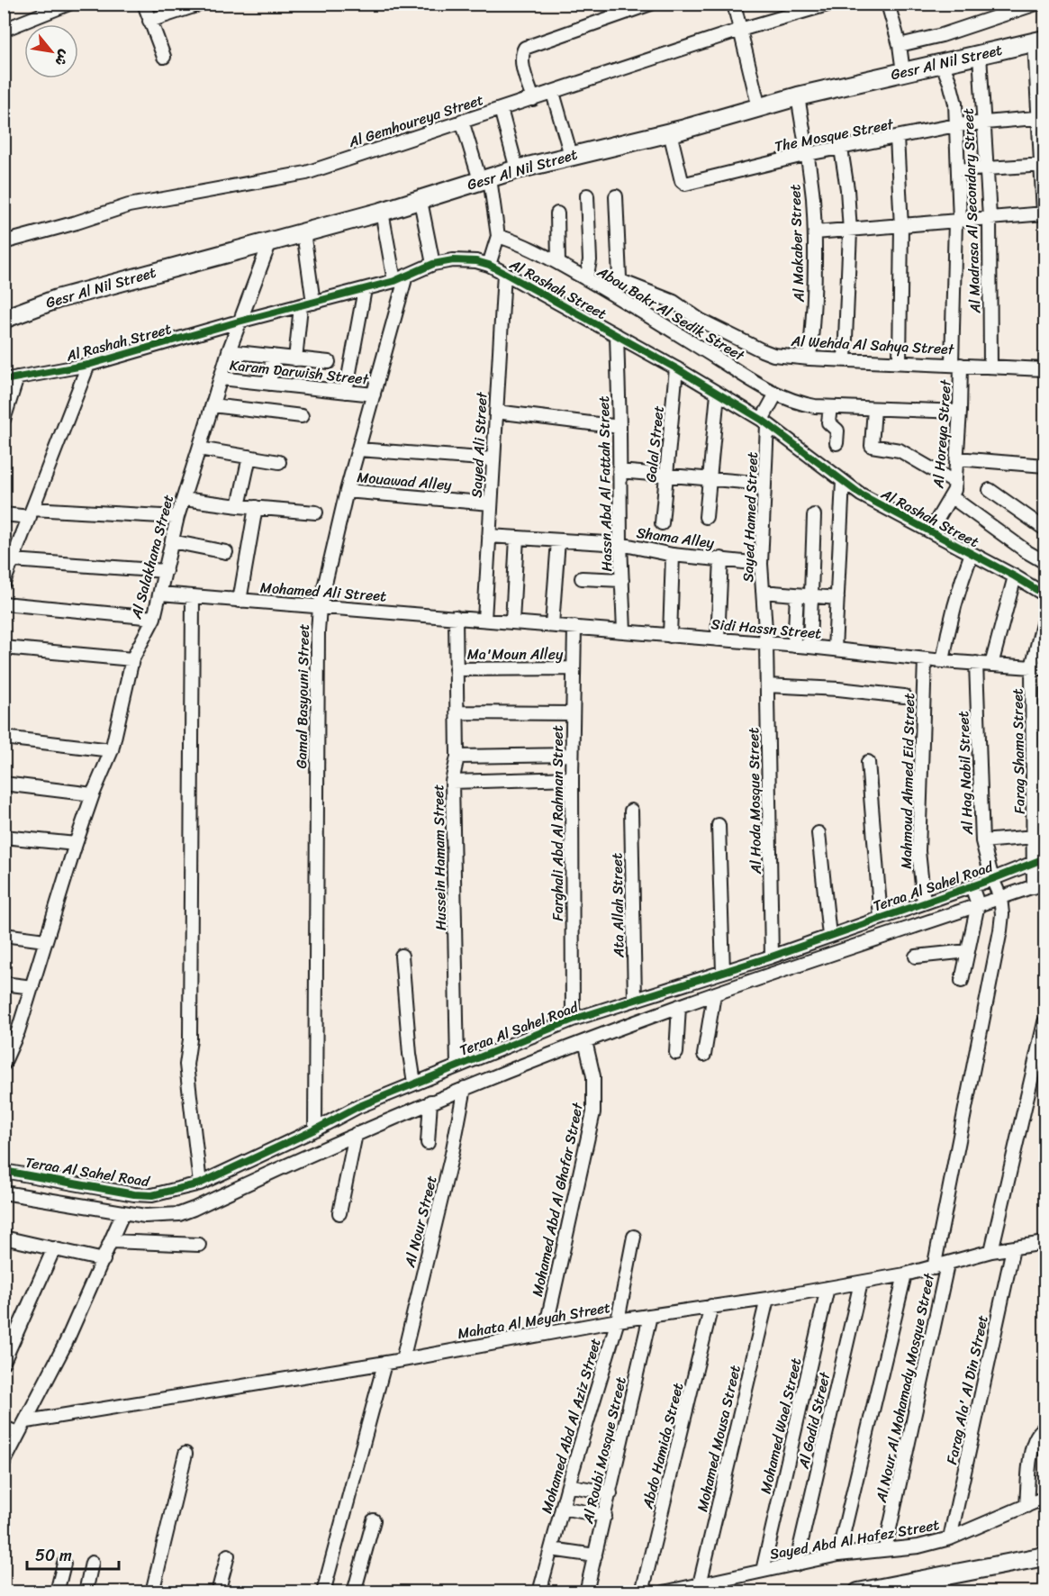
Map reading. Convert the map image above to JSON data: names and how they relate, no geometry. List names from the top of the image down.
{
  "streets": {
    "street": [
      "Gesr Al Nil Street",
      "Al Gemhoureya Street",
      "The Mosque Street",
      "Al Madrasa Al Secondary Street",
      "Al Makaber Street",
      "Al Rashah Street",
      "Abou Bakr Al Sedik Street",
      "Al Wehda Al Sahya Street",
      "Karam Darwish Street",
      "Al Horeya Street",
      "Galal Street",
      "Sayed Ali Street",
      "Mouawad Alley",
      "Hassn Abd Al Fattah Street",
      "Sayed Hamed Street",
      "Shama Alley",
      "Al Salakhana Street",
      "Mohamed Ali Street",
      "Sidi Hassn Street",
      "Ma'Moun Alley",
      "Gamal Basyouni Street",
      "Farag Shama Street",
      "Al Hag Nabil Street",
      "Mahmoud Ahmed Eid Street",
      "Al Hoda Mosque Street",
      "Farghali Abd Al Rahman Street",
      "Hussein Hamam Street",
      "Teraa Al Sahel Road",
      "Ata Allah Street",
      "Mohamed Abd Al Ghafar Street",
      "Al Nour Street",
      "Mahata Al Meyah Street",
      "Al Nour Al Mohamady Mosque Street",
      "Farag Ala' Al Din Street",
      "Al Gadid Street",
      "Mohamed Abd Al Aziz Street",
      "Mohamed Wael Street",
      "Mohamed Mousa Street",
      "Abdo Hamida Street",
      "Al Roubi Mosque Street",
      "Sayed Abd Al Hafez Street"
    ]
  },
  "crossings": [
    ["Gesr Al Nil Street", "The Mosque Street"],
    ["Gesr Al Nil Street", "Al Madrasa Al Secondary Street"],
    ["Gesr Al Nil Street", "Al Makaber Street"],
    ["Gesr Al Nil Street", "Al Horeya Street"],
    ["Gesr Al Nil Street", "Al Salakhana Street"],
    ["The Mosque Street", "Al Madrasa Al Secondary Street"],
    ["The Mosque Street", "Al Makaber Street"],
    ["The Mosque Street", "Al Horeya Street"],
    ["Al Madrasa Al Secondary Street", "Al Wehda Al Sahya Street"],
    ["Al Makaber Street", "Al Wehda Al Sahya Street"],
    ["Al Rashah Street", "Al Horeya Street"],
    ["Al Rashah Street", "Galal Street"],
    ["Al Rashah Street", "Sayed Ali Street"],
    ["Al Rashah Street", "Hassn Abd Al Fattah Street"],
    ["Al Rashah Street", "Sayed Hamed Street"],
    ["Al Rashah Street", "Al Salakhana Street"],
    ["Al Rashah Street", "Gamal Basyouni Street"],
    ["Abou Bakr Al Sedik Street", "Al Horeya Street"],
    ["Abou Bakr Al Sedik Street", "Sayed Hamed Street"],
    ["Al Wehda Al Sahya Street", "Al Horeya Street"],
    ["Karam Darwish Street", "Al Salakhana Street"],
    ["Karam Darwish Street", "Gamal Basyouni Street"],
    ["Sayed Ali Street", "Mouawad Alley"],
    ["Sayed Ali Street", "Shama Alley"],
    ["Sayed Ali Street", "Mohamed Ali Street"],
    ["Sayed Ali Street", "Sidi Hassn Street"],
    ["Mouawad Alley", "Gamal Basyouni Street"],
    ["Hassn Abd Al Fattah Street", "Shama Alley"],
    ["Hassn Abd Al Fattah Street", "Sidi Hassn Street"],
    ["Sayed Hamed Street", "Shama Alley"],
    ["Sayed Hamed Street", "Sidi Hassn Street"],
    ["Sayed Hamed Street", "Al Hoda Mosque Street"],
    ["Al Salakhana Street", "Mohamed Ali Street"],
    ["Mohamed Ali Street", "Sidi Hassn Street"],
    ["Mohamed Ali Street", "Gamal Basyouni Street"],
    ["Mohamed Ali Street", "Hussein Hamam Street"],
    ["Sidi Hassn Street", "Farag Shama Street"],
    ["Sidi Hassn Street", "Al Hag Nabil Street"],
    ["Sidi Hassn Street", "Mahmoud Ahmed Eid Street"],
    ["Sidi Hassn Street", "Al Hoda Mosque Street"],
    ["Sidi Hassn Street", "Farghali Abd Al Rahman Street"],
    ["Ma'Moun Alley", "Farghali Abd Al Rahman Street"],
    ["Ma'Moun Alley", "Hussein Hamam Street"],
    ["Gamal Basyouni Street", "Teraa Al Sahel Road"],
    ["Farag Shama Street", "Teraa Al Sahel Road"],
    ["Al Hag Nabil Street", "Teraa Al Sahel Road"],
    ["Mahmoud Ahmed Eid Street", "Teraa Al Sahel Road"],
    ["Al Hoda Mosque Street", "Teraa Al Sahel Road"],
    ["Farghali Abd Al Rahman Street", "Teraa Al Sahel Road"],
    ["Hussein Hamam Street", "Teraa Al Sahel Road"],
    ["Teraa Al Sahel Road", "Ata Allah Street"],
    ["Mohamed Abd Al Ghafar Street", "Mahata Al Meyah Street"],
    ["Al Nour Street", "Mahata Al Meyah Street"],
    ["Mahata Al Meyah Street", "Al Nour Al Mohamady Mosque Street"],
    ["Mahata Al Meyah Street", "Farag Ala' Al Din Street"],
    ["Mahata Al Meyah Street", "Al Gadid Street"],
    ["Mahata Al Meyah Street", "Mohamed Abd Al Aziz Street"],
    ["Mahata Al Meyah Street", "Mohamed Wael Street"],
    ["Mahata Al Meyah Street", "Mohamed Mousa Street"],
    ["Mahata Al Meyah Street", "Abdo Hamida Street"],
    ["Mahata Al Meyah Street", "Al Roubi Mosque Street"],
    ["Al Nour Al Mohamady Mosque Street", "Sayed Abd Al Hafez Street"],
    ["Farag Ala' Al Din Street", "Sayed Abd Al Hafez Street"],
    ["Al Gadid Street", "Sayed Abd Al Hafez Street"],
    ["Mohamed Wael Street", "Sayed Abd Al Hafez Street"],
    ["Mohamed Mousa Street", "Sayed Abd Al Hafez Street"]
  ],
  "scale_bar": "50 m",
  "north": "bottom right"
}
